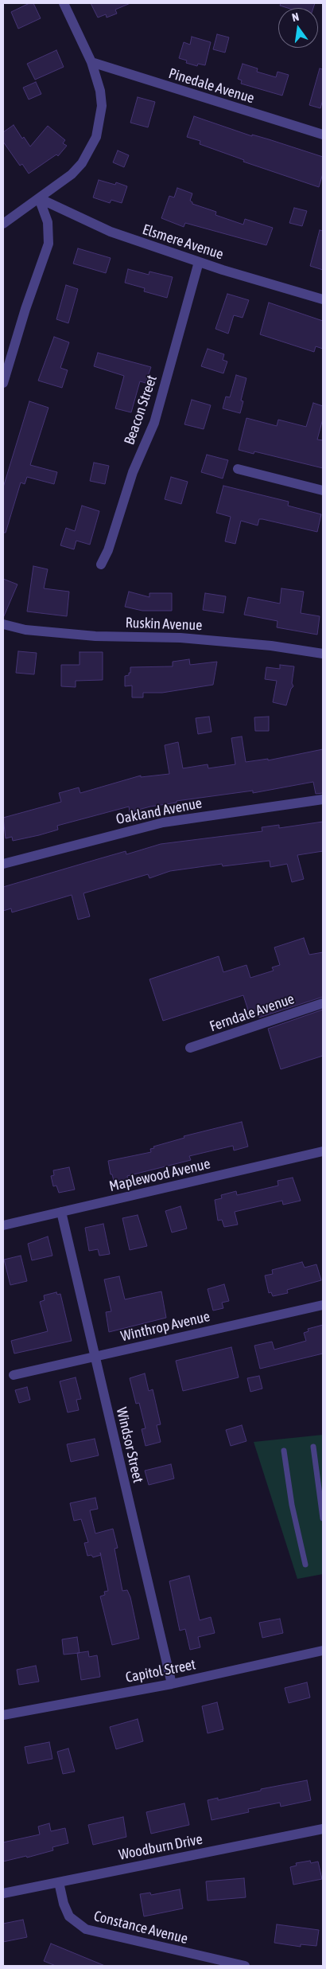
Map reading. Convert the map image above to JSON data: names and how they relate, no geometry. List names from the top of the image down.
{
  "streets": {
    "street": [
      "Pinedale Avenue",
      "Elsmere Avenue",
      "Beacon Street",
      "Ruskin Avenue",
      "Oakland Avenue",
      "Ferndale Avenue",
      "Maplewood Avenue",
      "Winthrop Avenue",
      "Windsor Street",
      "Capitol Street",
      "Woodburn Drive",
      "Constance Avenue"
    ]
  },
  "crossings": [
    ["Elsmere Avenue", "Beacon Street"],
    ["Maplewood Avenue", "Windsor Street"],
    ["Winthrop Avenue", "Windsor Street"],
    ["Windsor Street", "Capitol Street"],
    ["Woodburn Drive", "Constance Avenue"]
  ],
  "north": "top"
}
